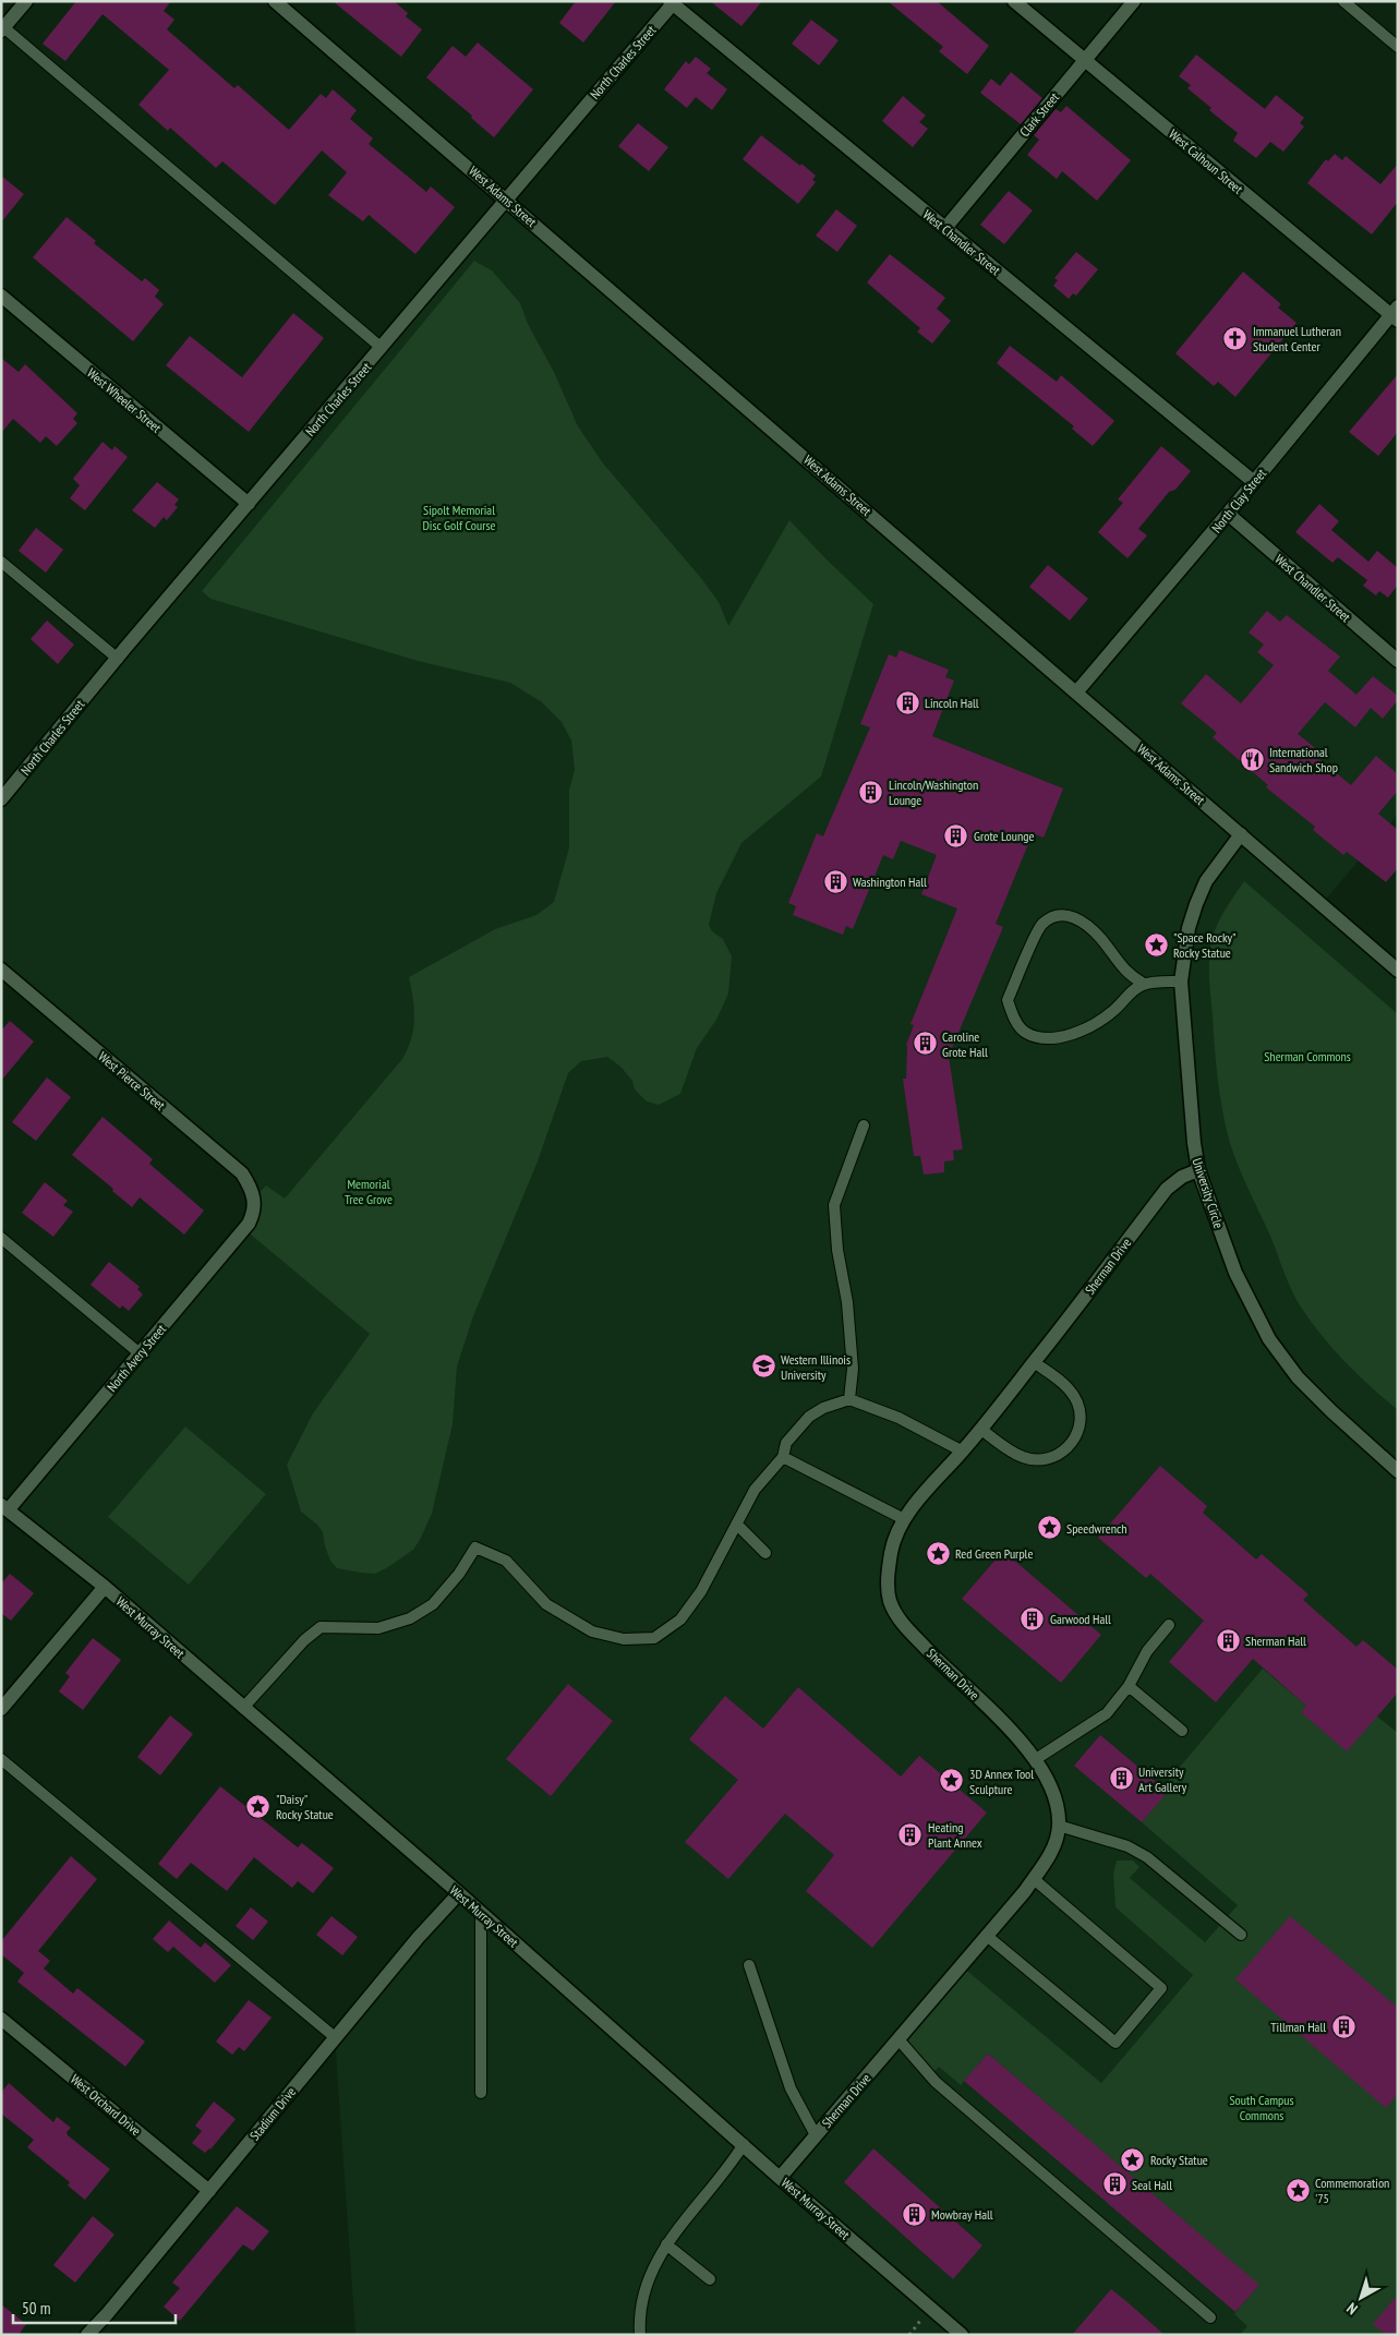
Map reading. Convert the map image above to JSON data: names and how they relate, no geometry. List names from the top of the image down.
{
  "streets": {
    "street": [
      "North Charles Street",
      "Clark Street",
      "West Calhoun Street",
      "West Adams Street",
      "West Chandler Street",
      "West Wheeler Street",
      "North Clay Street",
      "West Pierce Street",
      "University Circle",
      "Sherman Drive",
      "North Avery Street",
      "West Murray Street",
      "West Orchard Drive",
      "Stadium Drive"
    ]
  },
  "crossings": [
    ["North Charles Street", "West Adams Street"],
    ["North Charles Street", "West Chandler Street"],
    ["North Charles Street", "West Wheeler Street"],
    ["Clark Street", "West Calhoun Street"],
    ["Clark Street", "West Chandler Street"],
    ["West Calhoun Street", "North Clay Street"],
    ["West Adams Street", "North Clay Street"],
    ["West Adams Street", "University Circle"],
    ["West Chandler Street", "North Clay Street"],
    ["West Pierce Street", "North Avery Street"],
    ["University Circle", "Sherman Drive"],
    ["Sherman Drive", "West Murray Street"],
    ["North Avery Street", "West Murray Street"],
    ["West Murray Street", "Stadium Drive"],
    ["West Orchard Drive", "Stadium Drive"]
  ],
  "parks": [
    "Sipolt Memorial Disc Golf Course",
    "Sherman Commons",
    "Memorial Tree Grove",
    "South Campus Commons"
  ],
  "places": {
    "church": ["Immanuel Lutheran Student Center"],
    "building": [
      "Lincoln Hall",
      "Lincoln/Washington Lounge",
      "Grote Lounge",
      "Washington Hall",
      "Caroline Grote Hall",
      "Garwood Hall",
      "Sherman Hall",
      "University Art Gallery",
      "Heating Plant Annex",
      "Tillman Hall",
      "Seal Hall",
      "Mowbray Hall"
    ],
    "restaurant": ["International Sandwich Shop"],
    "place": [
      "\"Space Rocky\" Rocky Statue",
      "Speedwrench",
      "Red Green Purple",
      "3D Annex Tool Sculpture",
      "\"Daisy\" Rocky Statue",
      "Rocky Statue",
      "Commemoration '75"
    ],
    "school or university": ["Western Illinois University"]
  },
  "scale_bar": "50 m",
  "north": "bottom left"
}
